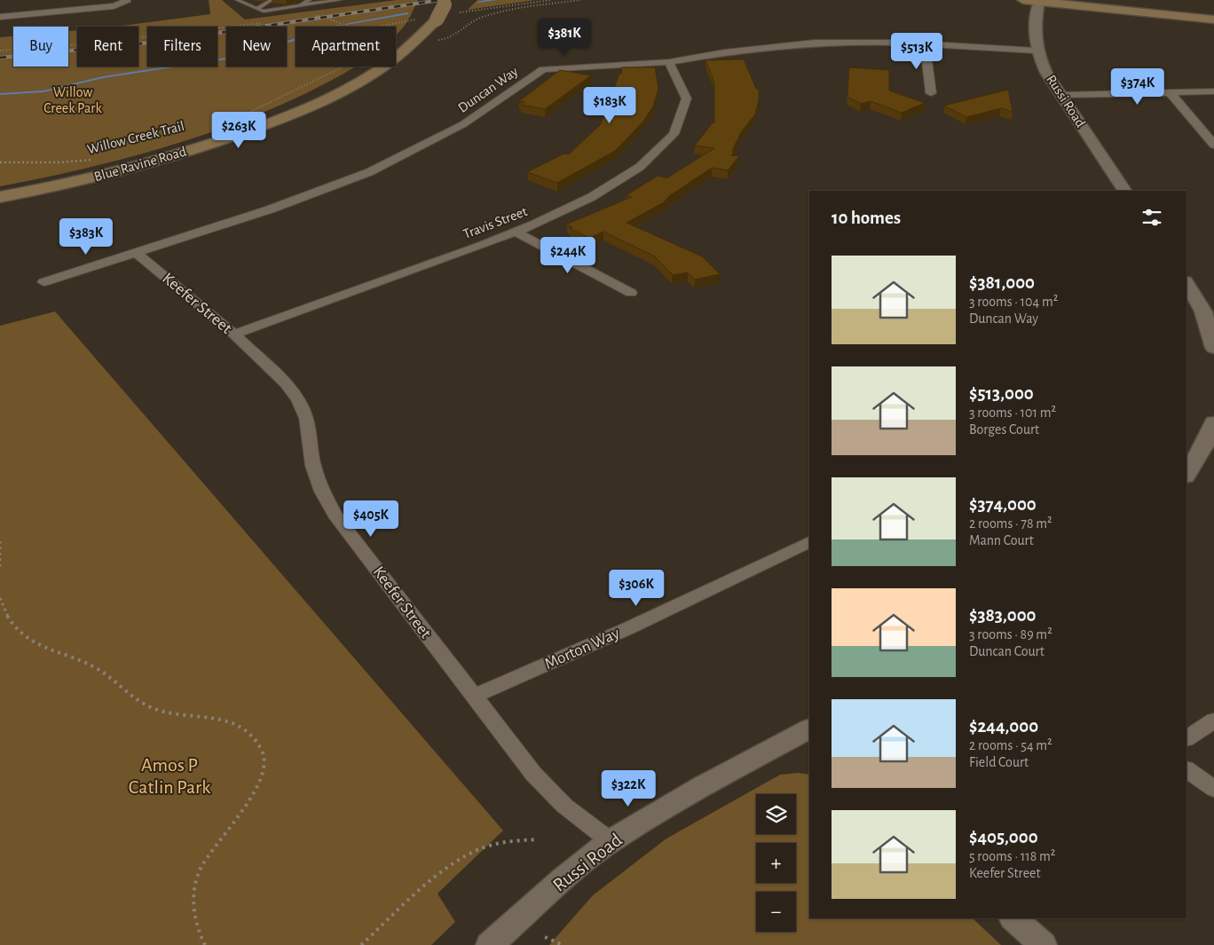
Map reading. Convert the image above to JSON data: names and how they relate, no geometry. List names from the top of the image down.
{
  "streets": {
    "main road": ["Blue Ravine Road"],
    "street": [
      "Duncan Way",
      "Russi Road",
      "Travis Street",
      "Keefer Street",
      "Morton Way"
    ],
    "path": ["Willow Creek Trail"]
  },
  "crossings": [
    ["Duncan Way", "Russi Road"],
    ["Duncan Way", "Travis Street"],
    ["Duncan Way", "Keefer Street"],
    ["Russi Road", "Keefer Street"],
    ["Travis Street", "Keefer Street"],
    ["Keefer Street", "Morton Way"]
  ],
  "parks": ["Willow Creek Park", "Amos P Catlin Park"],
  "page": {
    "price": [
      "$381K",
      "$513K",
      "$374K",
      "$183K",
      "$263K",
      "$383K",
      "$244K",
      "$405K",
      "$306K",
      "$322K"
    ],
    "chip": [
      "Buy",
      "Rent",
      "Filters",
      "New",
      "Apartment"
    ],
    "heading": "10 homes",
    "list": [
      {
        "name": "$381,000",
        "note": "3 rooms · 104 m² · Duncan Way"
      },
      {
        "name": "$513,000",
        "note": "3 rooms · 101 m² · Borges Court"
      },
      {
        "name": "$374,000",
        "note": "2 rooms · 78 m² · Mann Court"
      },
      {
        "name": "$383,000",
        "note": "3 rooms · 89 m² · Duncan Court"
      },
      {
        "name": "$244,000",
        "note": "2 rooms · 54 m² · Field Court"
      },
      {
        "name": "$405,000",
        "note": "5 rooms · 118 m² · Keefer Street"
      }
    ],
    "map_buttons": ["+", "−"]
  }
}
